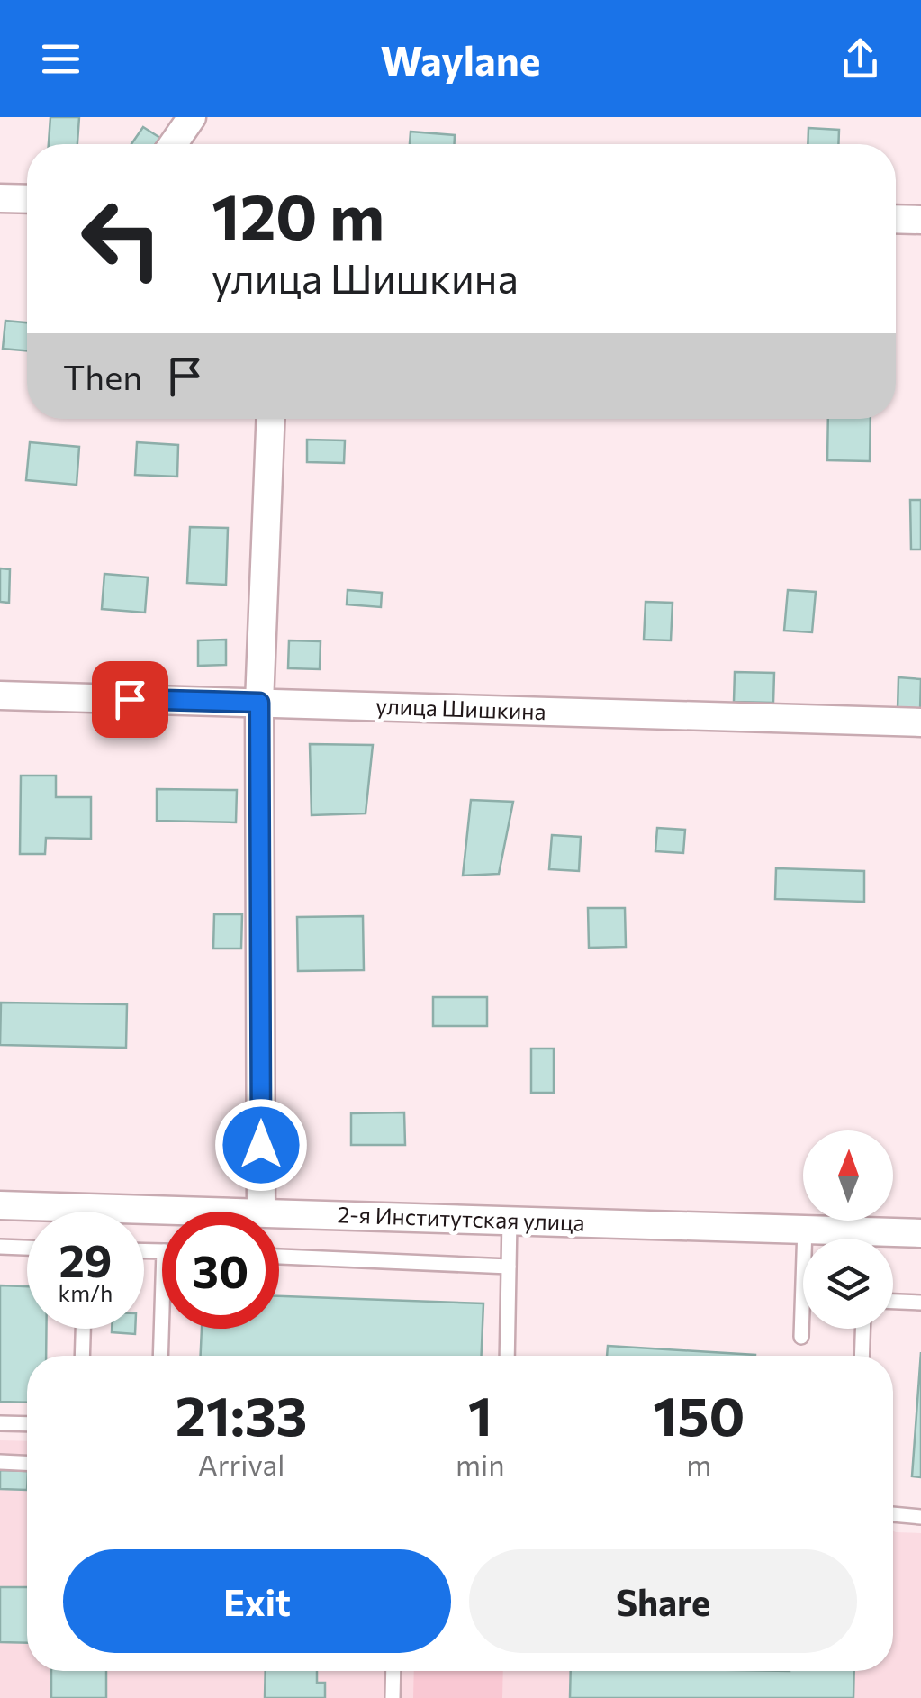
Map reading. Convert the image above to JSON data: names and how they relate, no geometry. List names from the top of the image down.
{
  "streets": {
    "street": ["улица Шишкина", "2-я Институтская улица"]
  },
  "north": "top",
  "page": {
    "header": "Waylane",
    "turn": ["120 m", "улица Шишкина"],
    "then": "Then",
    "speed": "29 km/h",
    "limit": "30",
    "eta": [
      "21:33",
      "Arrival",
      "1",
      "min",
      "150",
      "m"
    ],
    "buttons": ["Exit", "Share"]
  }
}
